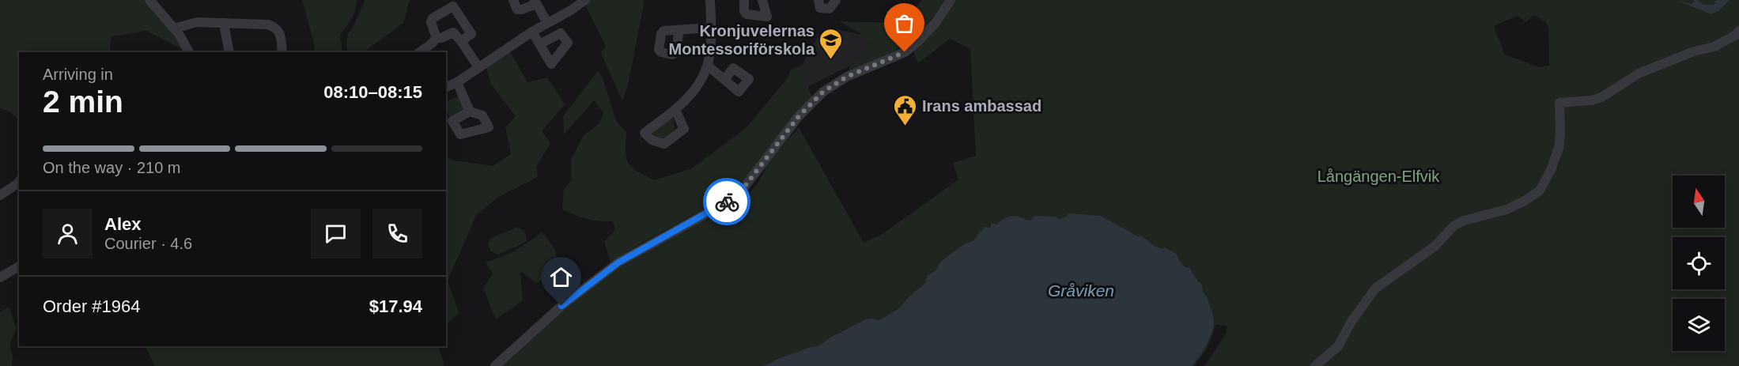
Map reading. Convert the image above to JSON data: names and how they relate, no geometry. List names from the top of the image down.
{
  "water": ["Gråviken"],
  "parks": ["Långängen-Elfvik"],
  "places": {
    "school or university": ["Kronjuvelernas Montessoriförskola"],
    "public building": ["Irans ambassad"]
  },
  "north": "top",
  "page": {
    "heading": ["2 min", "Arriving in", "08:10–08:15"],
    "panel": [
      "Alex",
      "Courier · 4.6",
      "Order #1964",
      "$17.94"
    ],
    "bar": "On the way · 210 m"
  }
}
